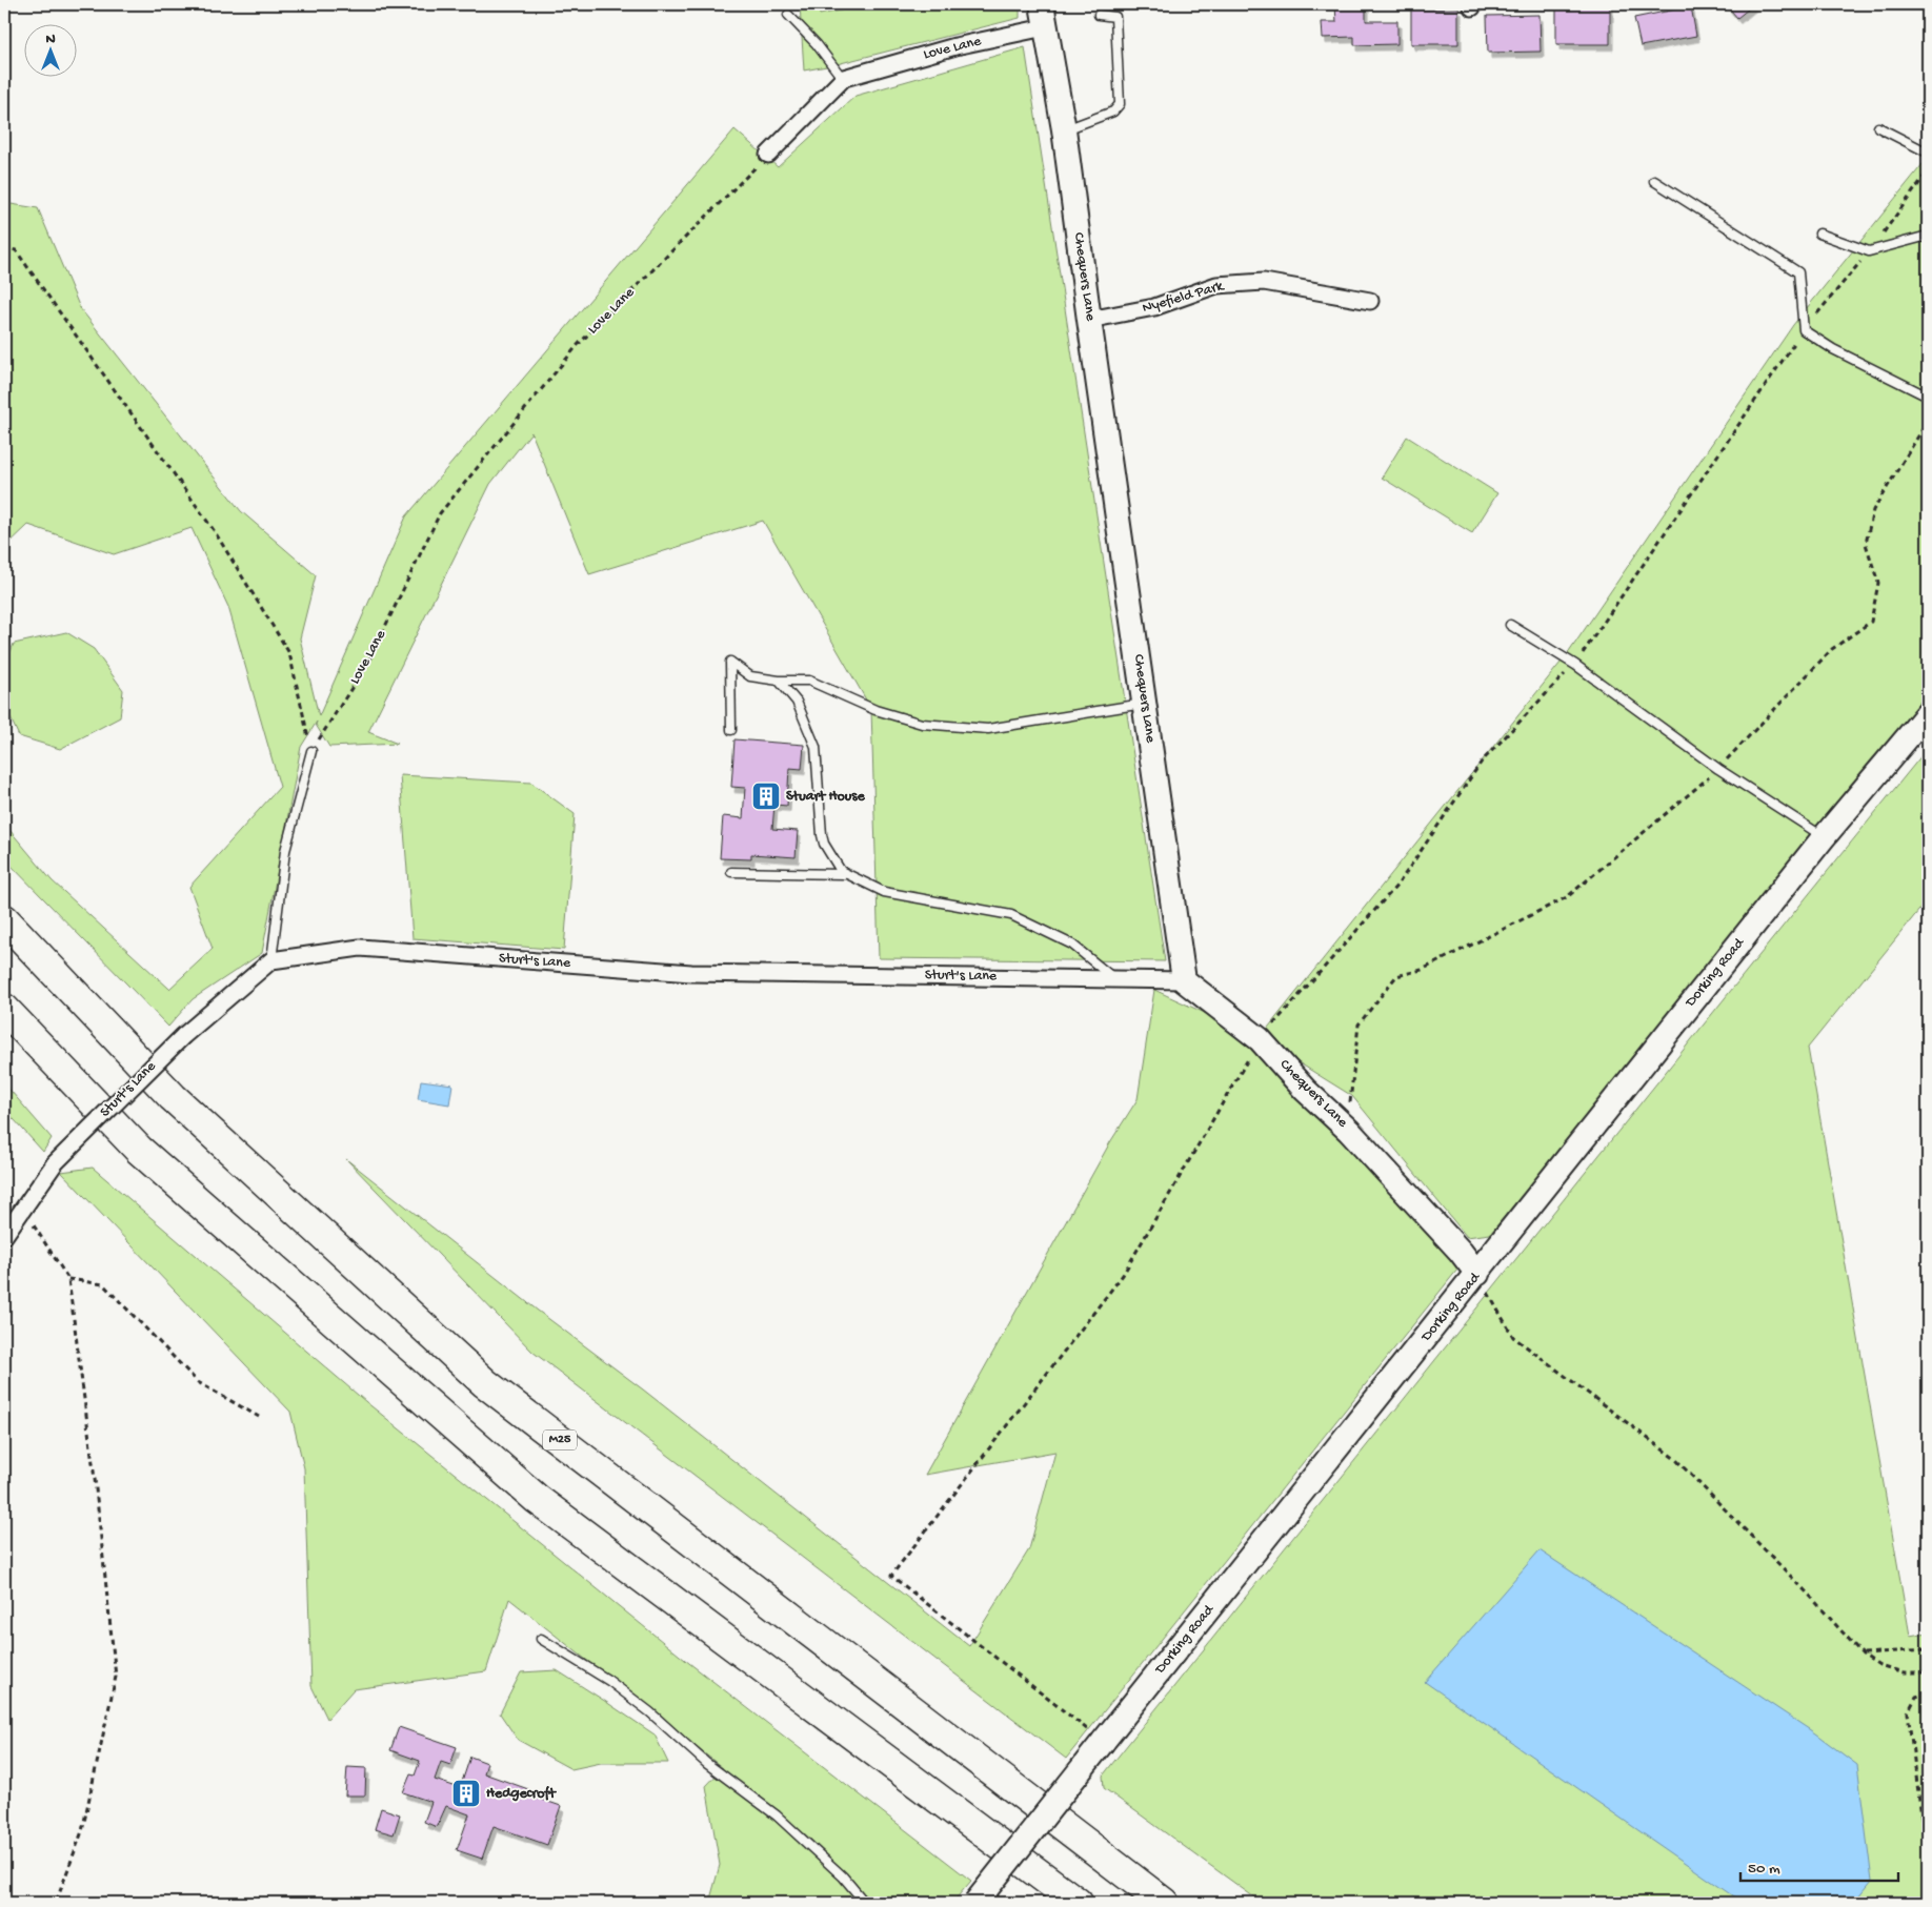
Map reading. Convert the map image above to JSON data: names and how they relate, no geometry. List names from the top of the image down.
{
  "streets": {
    "highway": ["M25"],
    "main road": ["Chequers Lane", "Dorking Road"],
    "street": ["Love Lane", "Nyefield Park", "Sturt's Lane"]
  },
  "crossings": [
    ["Love Lane", "Chequers Lane"],
    ["Chequers Lane", "Nyefield Park"],
    ["Chequers Lane", "Sturt's Lane"],
    ["Chequers Lane", "Dorking Road"]
  ],
  "places": {
    "building": ["Stuart House", "Hedgecroft"]
  },
  "scale_bar": "50 m",
  "north": "top"
}
